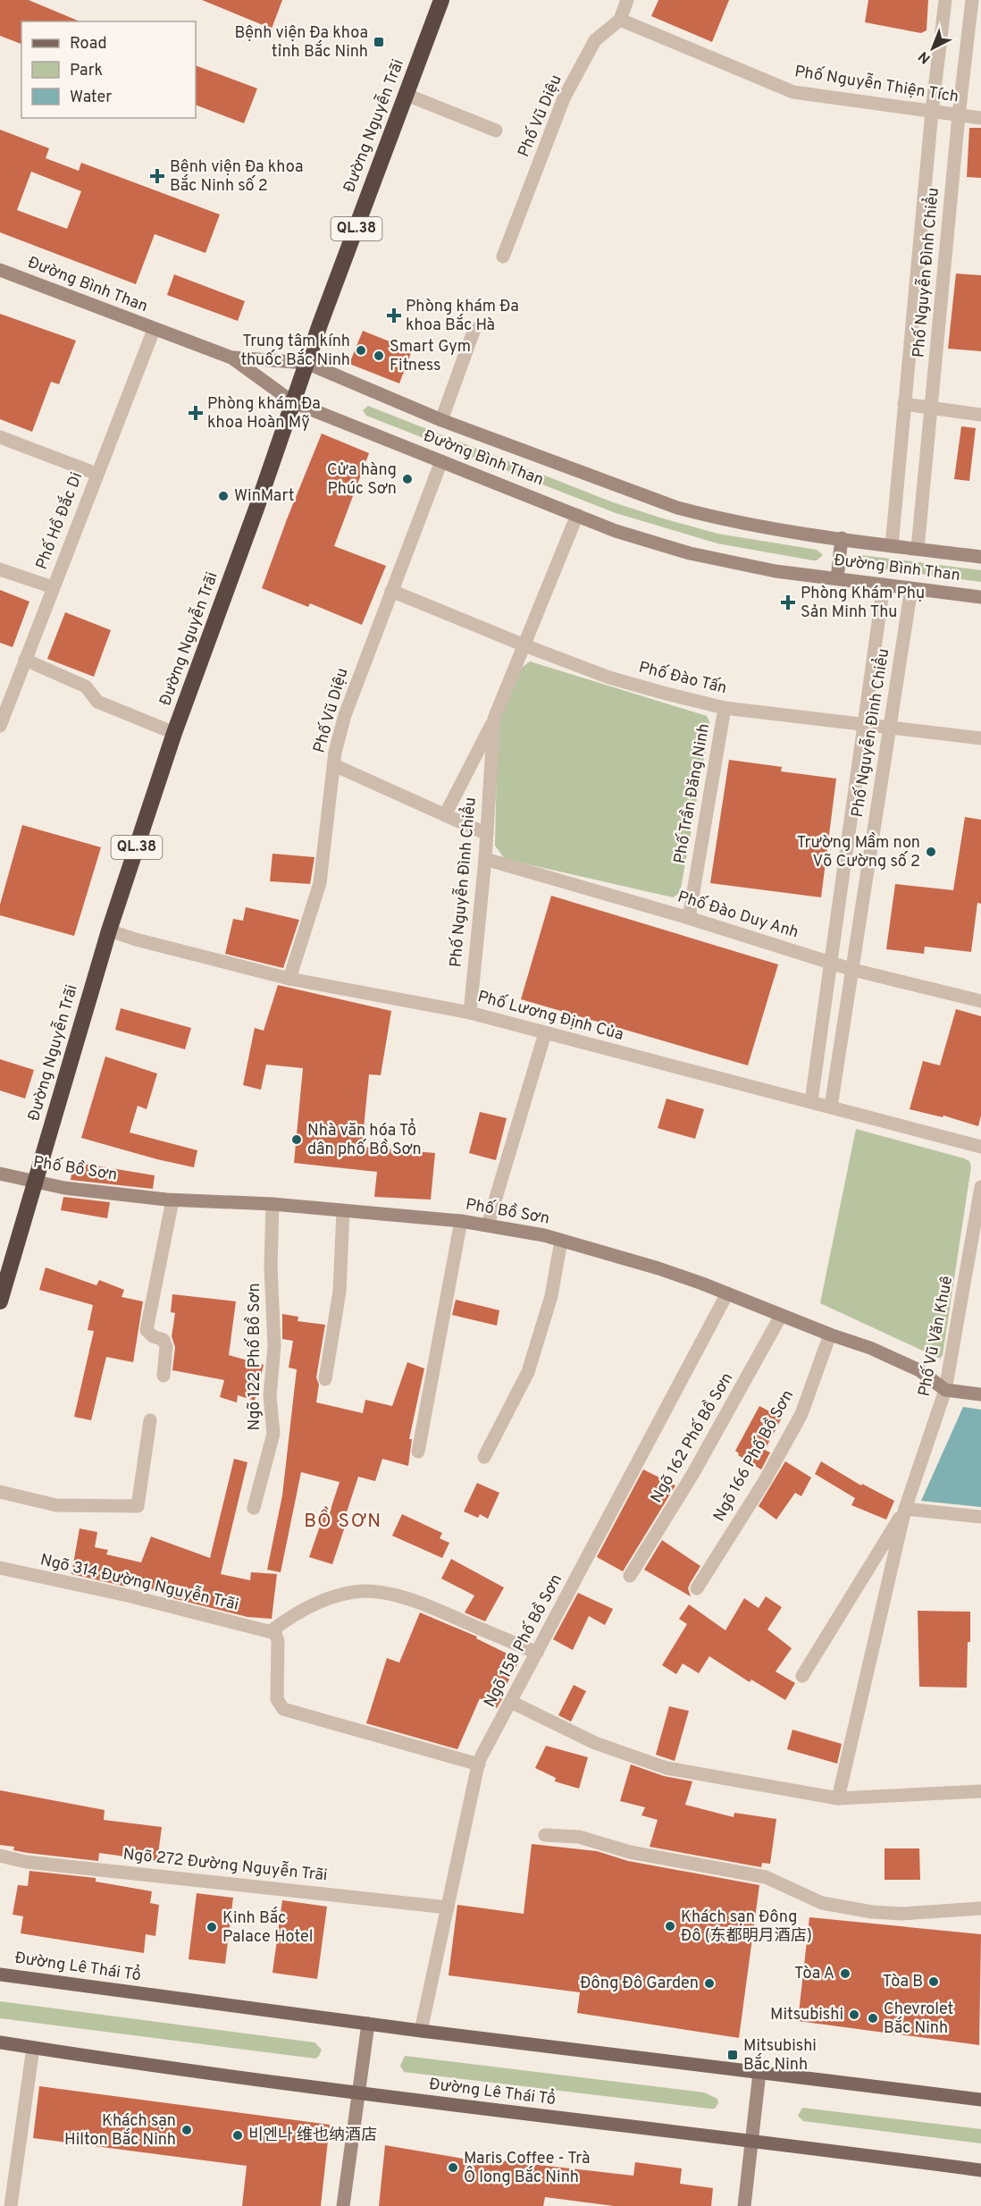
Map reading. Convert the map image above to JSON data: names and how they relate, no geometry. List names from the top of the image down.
{
  "streets": {
    "highway": ["Đường Nguyễn Trãi", "QL.38"],
    "main road": ["Đường Bình Than", "Phố Bồ Sơn", "Đường Lê Thái Tổ"],
    "street": [
      "Phố Nguyễn Thiện Tích",
      "Phố Vũ Diệu",
      "Phố Nguyễn Đình Chiểu",
      "Phố Hồ Đắc Di",
      "Phố Đào Tấn",
      "Phố Trần Đăng Ninh",
      "Phố Đào Duy Anh",
      "Phố Lương Định Của",
      "Phố Vũ Văn Khuê",
      "Ngõ 122 Phố Bồ Sơn",
      "Ngõ 162 Phố Bồ Sơn",
      "Ngõ 166 Phố Bồ Sơn",
      "Ngõ 314 Đường Nguyễn Trãi",
      "Ngõ 158 Phố Bồ Sơn",
      "Ngõ 272 Đường Nguyễn Trãi"
    ]
  },
  "crossings": [
    ["Phố Nguyễn Thiện Tích", "Phố Vũ Diệu"],
    ["Phố Nguyễn Thiện Tích", "Phố Nguyễn Đình Chiểu"],
    ["Phố Vũ Diệu", "Đường Bình Than"],
    ["Phố Vũ Diệu", "Phố Đào Tấn"],
    ["Phố Vũ Diệu", "Phố Lương Định Của"],
    ["Đường Nguyễn Trãi", "Đường Bình Than"],
    ["Đường Nguyễn Trãi", "Phố Lương Định Của"],
    ["Đường Nguyễn Trãi", "Phố Bồ Sơn"],
    ["Phố Nguyễn Đình Chiểu", "Đường Bình Than"],
    ["Phố Nguyễn Đình Chiểu", "Phố Đào Tấn"],
    ["Phố Nguyễn Đình Chiểu", "Phố Đào Duy Anh"],
    ["Phố Nguyễn Đình Chiểu", "Phố Lương Định Của"],
    ["Đường Bình Than", "Phố Hồ Đắc Di"],
    ["Phố Đào Tấn", "Phố Trần Đăng Ninh"],
    ["Phố Trần Đăng Ninh", "Phố Đào Duy Anh"],
    ["Phố Bồ Sơn", "Phố Vũ Văn Khuê"],
    ["Phố Bồ Sơn", "Ngõ 122 Phố Bồ Sơn"],
    ["Phố Bồ Sơn", "Ngõ 162 Phố Bồ Sơn"],
    ["Phố Bồ Sơn", "Ngõ 166 Phố Bồ Sơn"],
    ["Phố Bồ Sơn", "Ngõ 158 Phố Bồ Sơn"],
    ["Ngõ 158 Phố Bồ Sơn", "Ngõ 272 Đường Nguyễn Trãi"],
    ["Ngõ 158 Phố Bồ Sơn", "Đường Lê Thái Tổ"]
  ],
  "districts": ["BỒ SƠN"],
  "places": {
    "transit": ["Bệnh viện Đa khoa tỉnh Bắc Ninh", "Mitsubishi Bắc Ninh"],
    "health": [
      "Bệnh viện Đa khoa Bắc Ninh số 2",
      "Phòng khám Đa khoa Bắc Hà",
      "Phòng khám Đa khoa Hoàn Mỹ",
      "Phòng Khám Phụ Sản Minh Thu"
    ],
    "other": [
      "Trung tâm kính thuốc Bắc Ninh",
      "Smart Gym Fitness",
      "Cửa hàng Phúc Sơn",
      "WinMart",
      "Trường Mầm non Võ Cường số 2",
      "Nhà văn hóa Tổ dân phố Bồ Sơn",
      "Khách sạn Đông Đô (东都明月酒店)",
      "Kinh Bắc Palace Hotel",
      "Tòa A",
      "Tòa B",
      "Đông Đô Garden",
      "Mitsubishi",
      "Chevrolet Bắc Ninh",
      "Khách sạn Hilton Bắc Ninh",
      "비엔나 维也纳酒店",
      "Maris Coffee - Trà Ô long Bắc Ninh"
    ]
  },
  "legend": ["Road", "Park", "Water"],
  "north": "bottom left"
}
